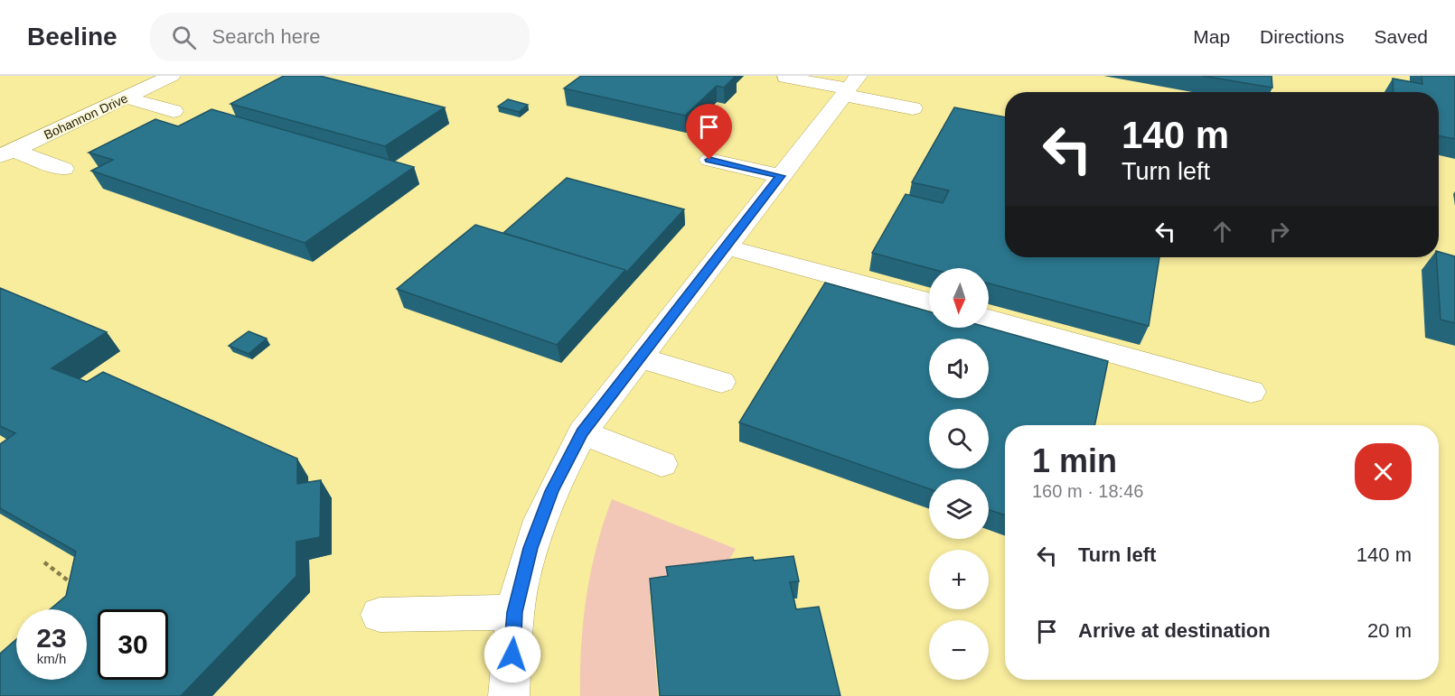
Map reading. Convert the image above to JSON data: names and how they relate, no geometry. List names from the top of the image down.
{
  "streets": {
    "street": ["Bohannon Drive"]
  },
  "north": "bottom",
  "page": {
    "header": "Beeline",
    "search": "Search here",
    "nav": ["Map", "Directions", "Saved"],
    "turn": ["140 m", "Turn left"],
    "map_buttons": ["+", "−"],
    "heading": ["1 min", "160 m · 18:46"],
    "list": [
      {
        "name": "Turn left",
        "value": "140 m"
      },
      {
        "name": "Arrive at destination",
        "value": "20 m"
      }
    ],
    "speed": "23 km/h",
    "limit": "30"
  }
}
